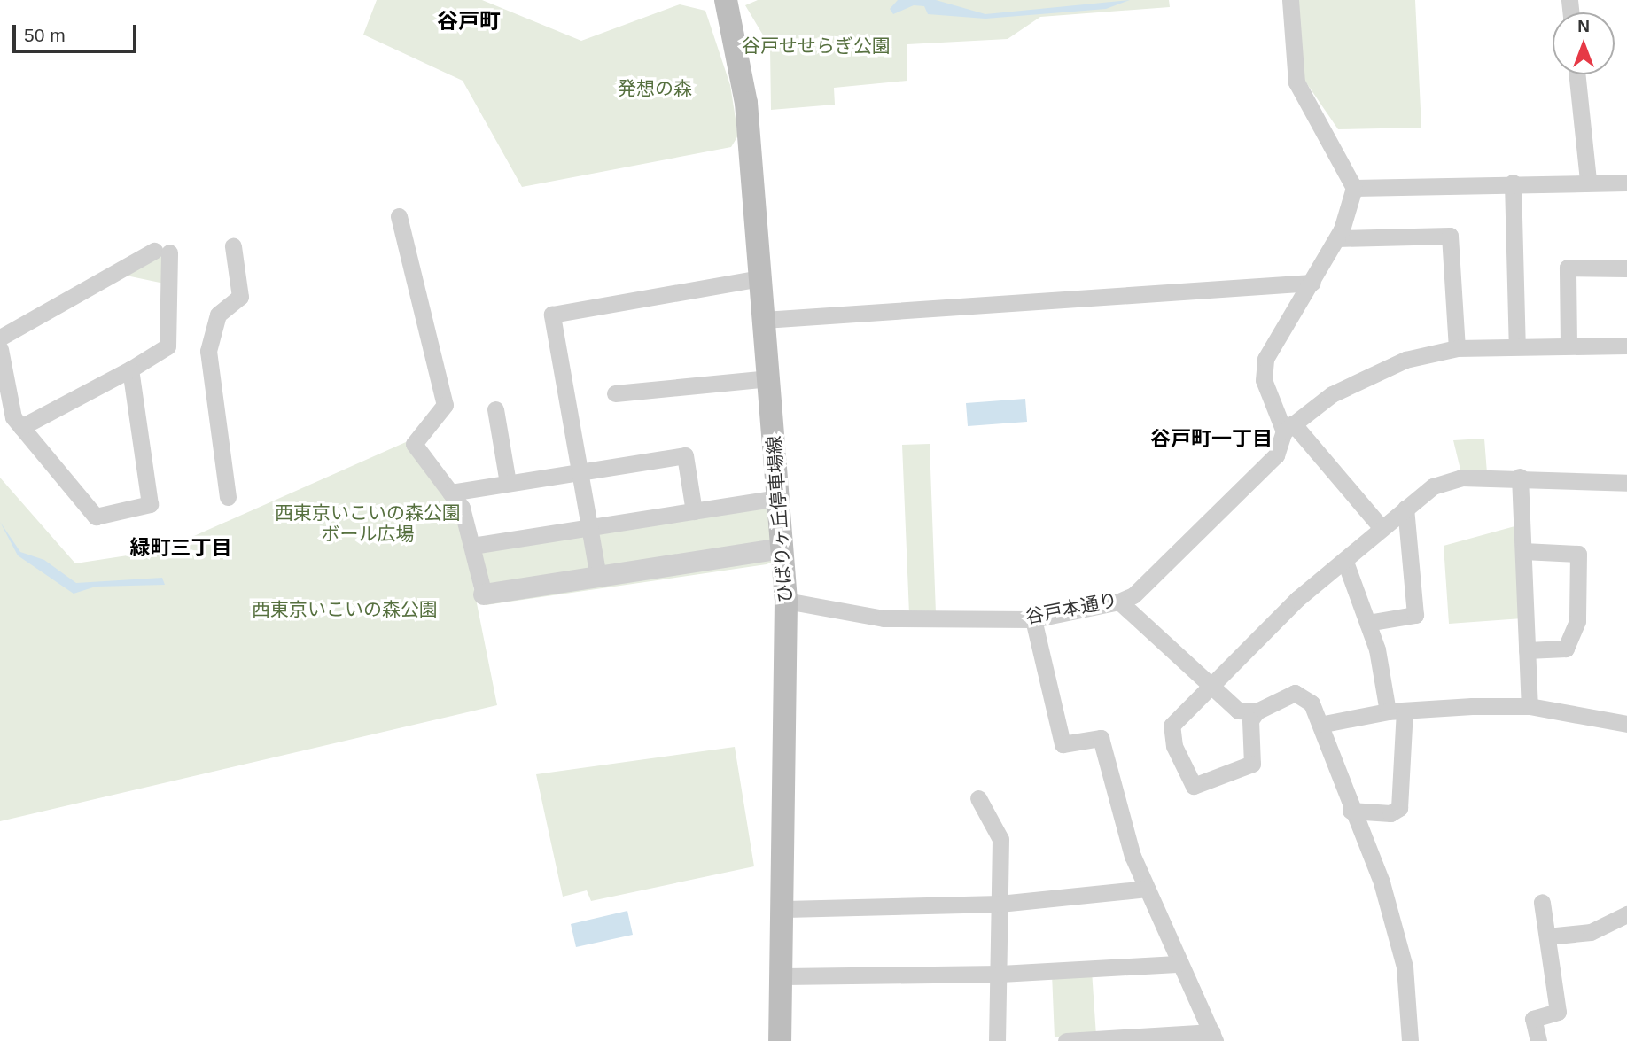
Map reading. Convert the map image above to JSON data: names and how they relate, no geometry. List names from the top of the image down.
{
  "streets": {
    "main road": ["ひばりヶ丘停車場線"],
    "street": ["谷戸本通り"]
  },
  "crossings": [
    ["ひばりヶ丘停車場線", "谷戸本通り"]
  ],
  "districts": ["谷戸町", "谷戸町一丁目", "緑町三丁目"],
  "parks": [
    "谷戸せせらぎ公園",
    "発想の森",
    "西東京いこいの森公園 ボール広場",
    "西東京いこいの森公園"
  ],
  "scale_bar": "50 m",
  "north": "top"
}
